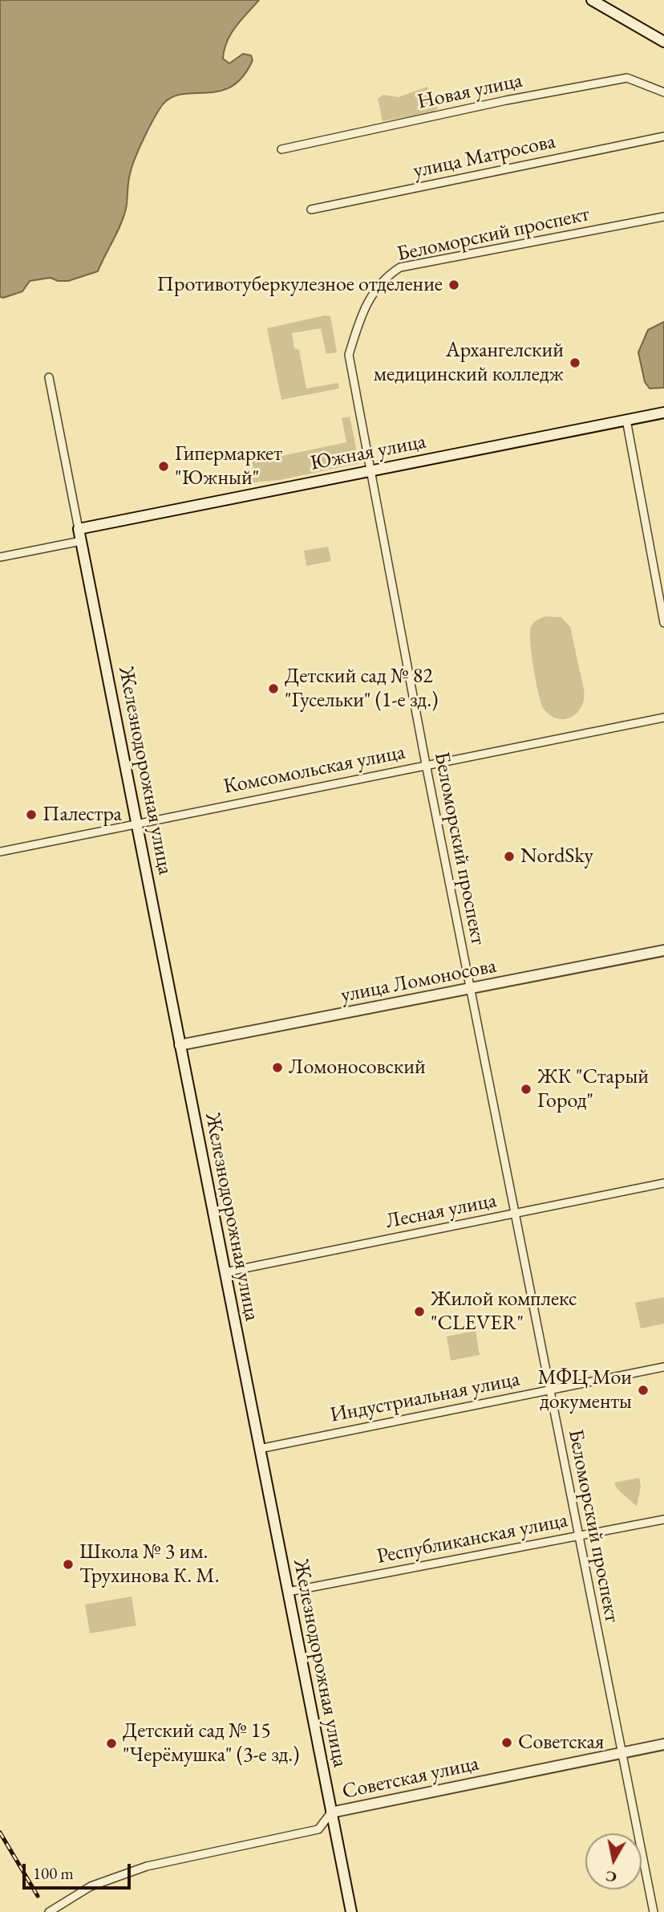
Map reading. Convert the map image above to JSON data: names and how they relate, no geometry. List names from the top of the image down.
{
  "streets": {
    "main road": [
      "Южная улица",
      "Железнодорожная улица",
      "улица Ломоносова",
      "Советская улица"
    ],
    "street": [
      "Новая улица",
      "улица Матросова",
      "Беломорский проспект",
      "Комсомольская улица",
      "Лесная улица",
      "Индустриальная улица",
      "Республиканская улица"
    ]
  },
  "crossings": [
    ["Беломорский проспект", "Южная улица"],
    ["Беломорский проспект", "Комсомольская улица"],
    ["Беломорский проспект", "улица Ломоносова"],
    ["Беломорский проспект", "Лесная улица"],
    ["Беломорский проспект", "Индустриальная улица"],
    ["Беломорский проспект", "Республиканская улица"],
    ["Беломорский проспект", "Советская улица"],
    ["Южная улица", "Железнодорожная улица"],
    ["Комсомольская улица", "Железнодорожная улица"],
    ["Железнодорожная улица", "улица Ломоносова"],
    ["Железнодорожная улица", "Лесная улица"],
    ["Железнодорожная улица", "Индустриальная улица"],
    ["Железнодорожная улица", "Республиканская улица"],
    ["Железнодорожная улица", "Советская улица"]
  ],
  "places": [
    "Противотуберкулезное отделение",
    "Архангелский медицинский колледж",
    "Гипермаркет \"Южный\"",
    "Детский сад № 82 \"Гусельки\" (1-е зд.)",
    "Палестра",
    "NordSky",
    "Ломоносовский",
    "ЖК \"Старый Город\"",
    "Жилой комплекс \"СLEVER\"",
    "МФЦ Мои документы",
    "Школа № 3 им. Трухинова К. М.",
    "Советская",
    "Детский сад № 15 \"Черёмушка\" (3-е зд.)"
  ],
  "scale_bar": "100 m",
  "north": "bottom"
}
